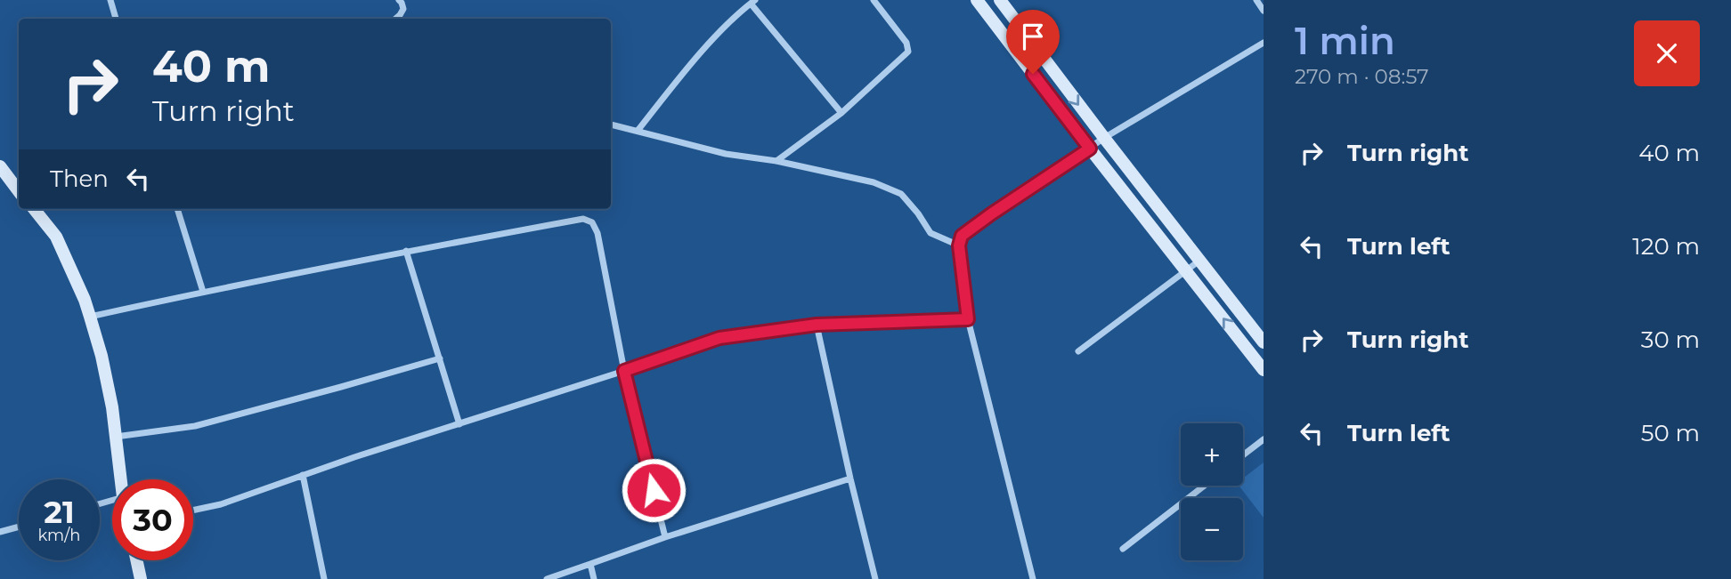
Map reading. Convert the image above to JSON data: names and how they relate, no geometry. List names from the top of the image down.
{
  "page": {
    "heading": ["1 min", "270 m · 08:57"],
    "turn": ["40 m", "Turn right"],
    "list": [
      {
        "name": "Turn right",
        "value": "40 m"
      },
      {
        "name": "Turn left",
        "value": "120 m"
      },
      {
        "name": "Turn right",
        "value": "30 m"
      },
      {
        "name": "Turn left",
        "value": "50 m"
      }
    ],
    "then": "Then",
    "map_buttons": ["+", "−"],
    "speed": "21 km/h",
    "limit": "30"
  }
}
